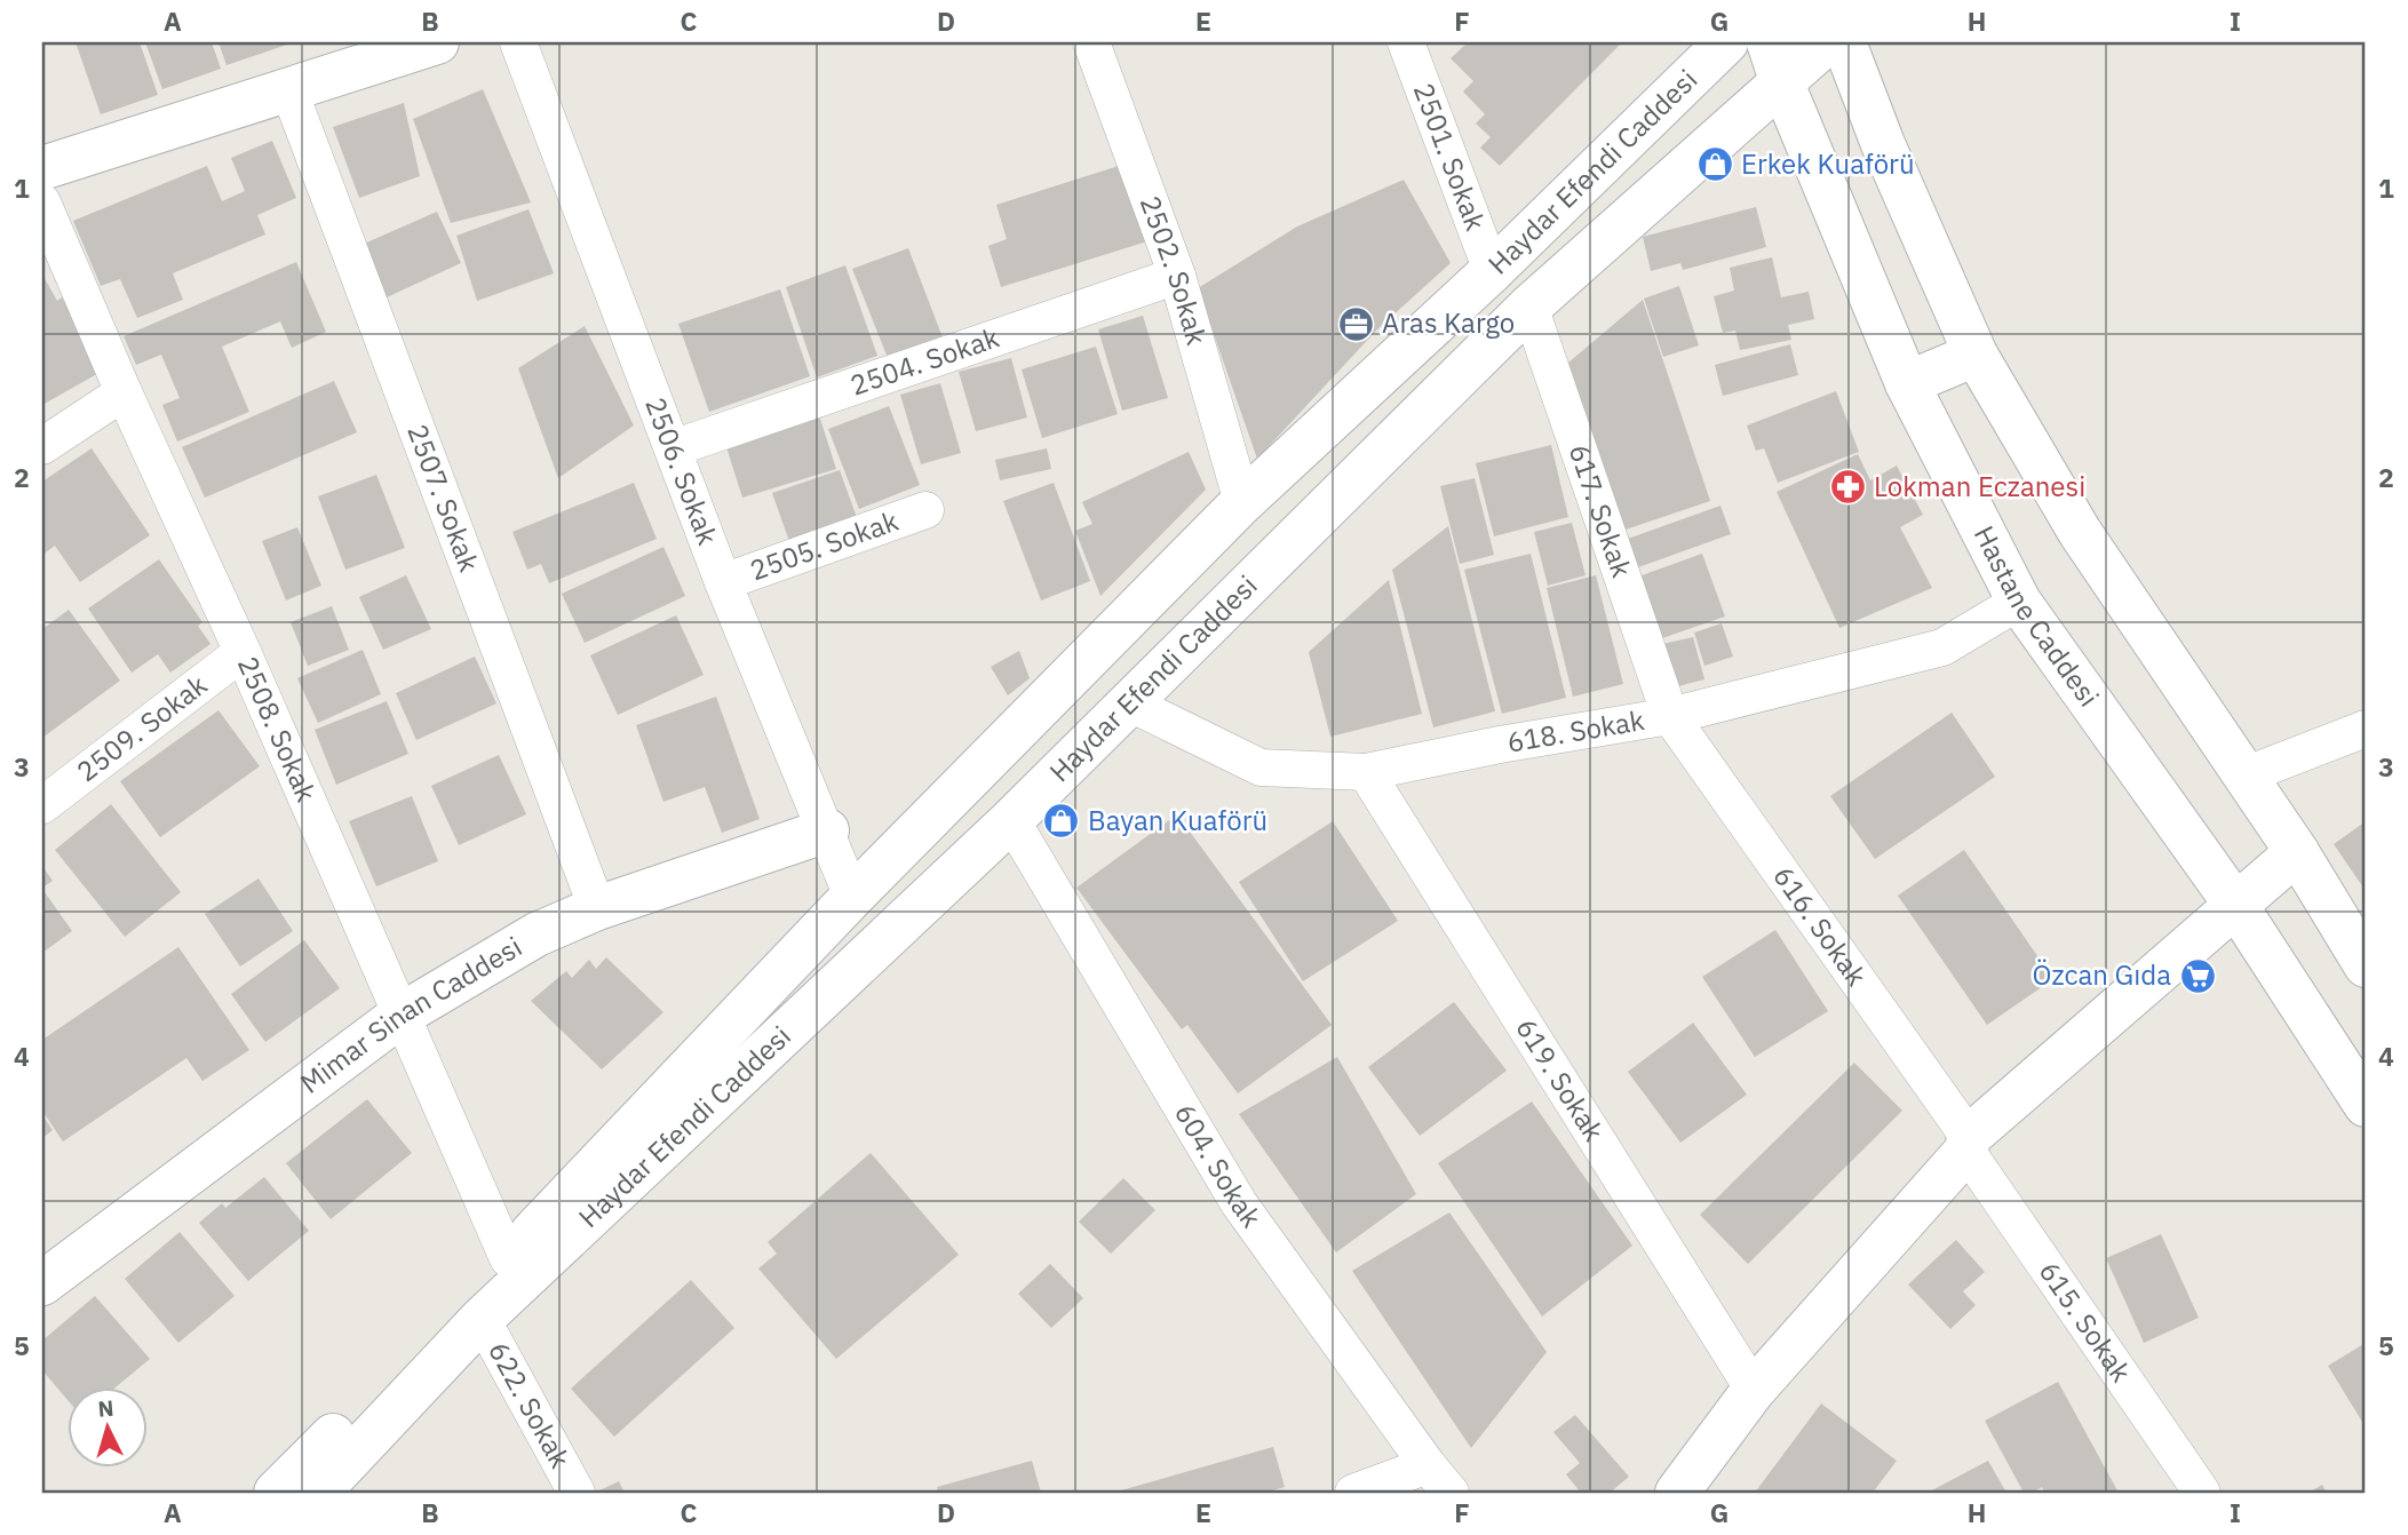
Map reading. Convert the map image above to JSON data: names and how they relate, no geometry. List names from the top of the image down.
{
  "streets": {
    "main road": ["Haydar Efendi Caddesi", "Hastane Caddesi", "Mimar Sinan Caddesi"],
    "street": [
      "2501. Sokak",
      "2502. Sokak",
      "2504. Sokak",
      "2506. Sokak",
      "2507. Sokak",
      "617. Sokak",
      "2505. Sokak",
      "2509. Sokak",
      "2508. Sokak",
      "618. Sokak",
      "616. Sokak",
      "619. Sokak",
      "604. Sokak",
      "615. Sokak",
      "622. Sokak"
    ]
  },
  "crossings": [
    ["2501. Sokak", "Haydar Efendi Caddesi"],
    ["Haydar Efendi Caddesi", "2502. Sokak"],
    ["Haydar Efendi Caddesi", "2506. Sokak"],
    ["Haydar Efendi Caddesi", "617. Sokak"],
    ["Haydar Efendi Caddesi", "Hastane Caddesi"],
    ["Haydar Efendi Caddesi", "2508. Sokak"],
    ["Haydar Efendi Caddesi", "618. Sokak"],
    ["Haydar Efendi Caddesi", "604. Sokak"],
    ["Haydar Efendi Caddesi", "622. Sokak"],
    ["2502. Sokak", "2504. Sokak"],
    ["2504. Sokak", "2506. Sokak"],
    ["2506. Sokak", "2505. Sokak"],
    ["2506. Sokak", "Mimar Sinan Caddesi"],
    ["2507. Sokak", "Mimar Sinan Caddesi"],
    ["617. Sokak", "618. Sokak"],
    ["617. Sokak", "616. Sokak"],
    ["Hastane Caddesi", "618. Sokak"],
    ["2509. Sokak", "2508. Sokak"],
    ["2508. Sokak", "Mimar Sinan Caddesi"],
    ["618. Sokak", "616. Sokak"],
    ["618. Sokak", "619. Sokak"],
    ["616. Sokak", "615. Sokak"]
  ],
  "places": {
    "shop": ["Erkek Kuaförü", "Bayan Kuaförü"],
    "office": ["Aras Kargo"],
    "pharmacy": ["Lokman Eczanesi"],
    "supermarket": ["Özcan Gıda"]
  },
  "north": "top",
  "grid": {
    "columns": [
      "A",
      "B",
      "C",
      "D",
      "E",
      "F",
      "G",
      "H",
      "I"
    ],
    "rows": [
      "1",
      "2",
      "3",
      "4",
      "5"
    ]
  }
}
